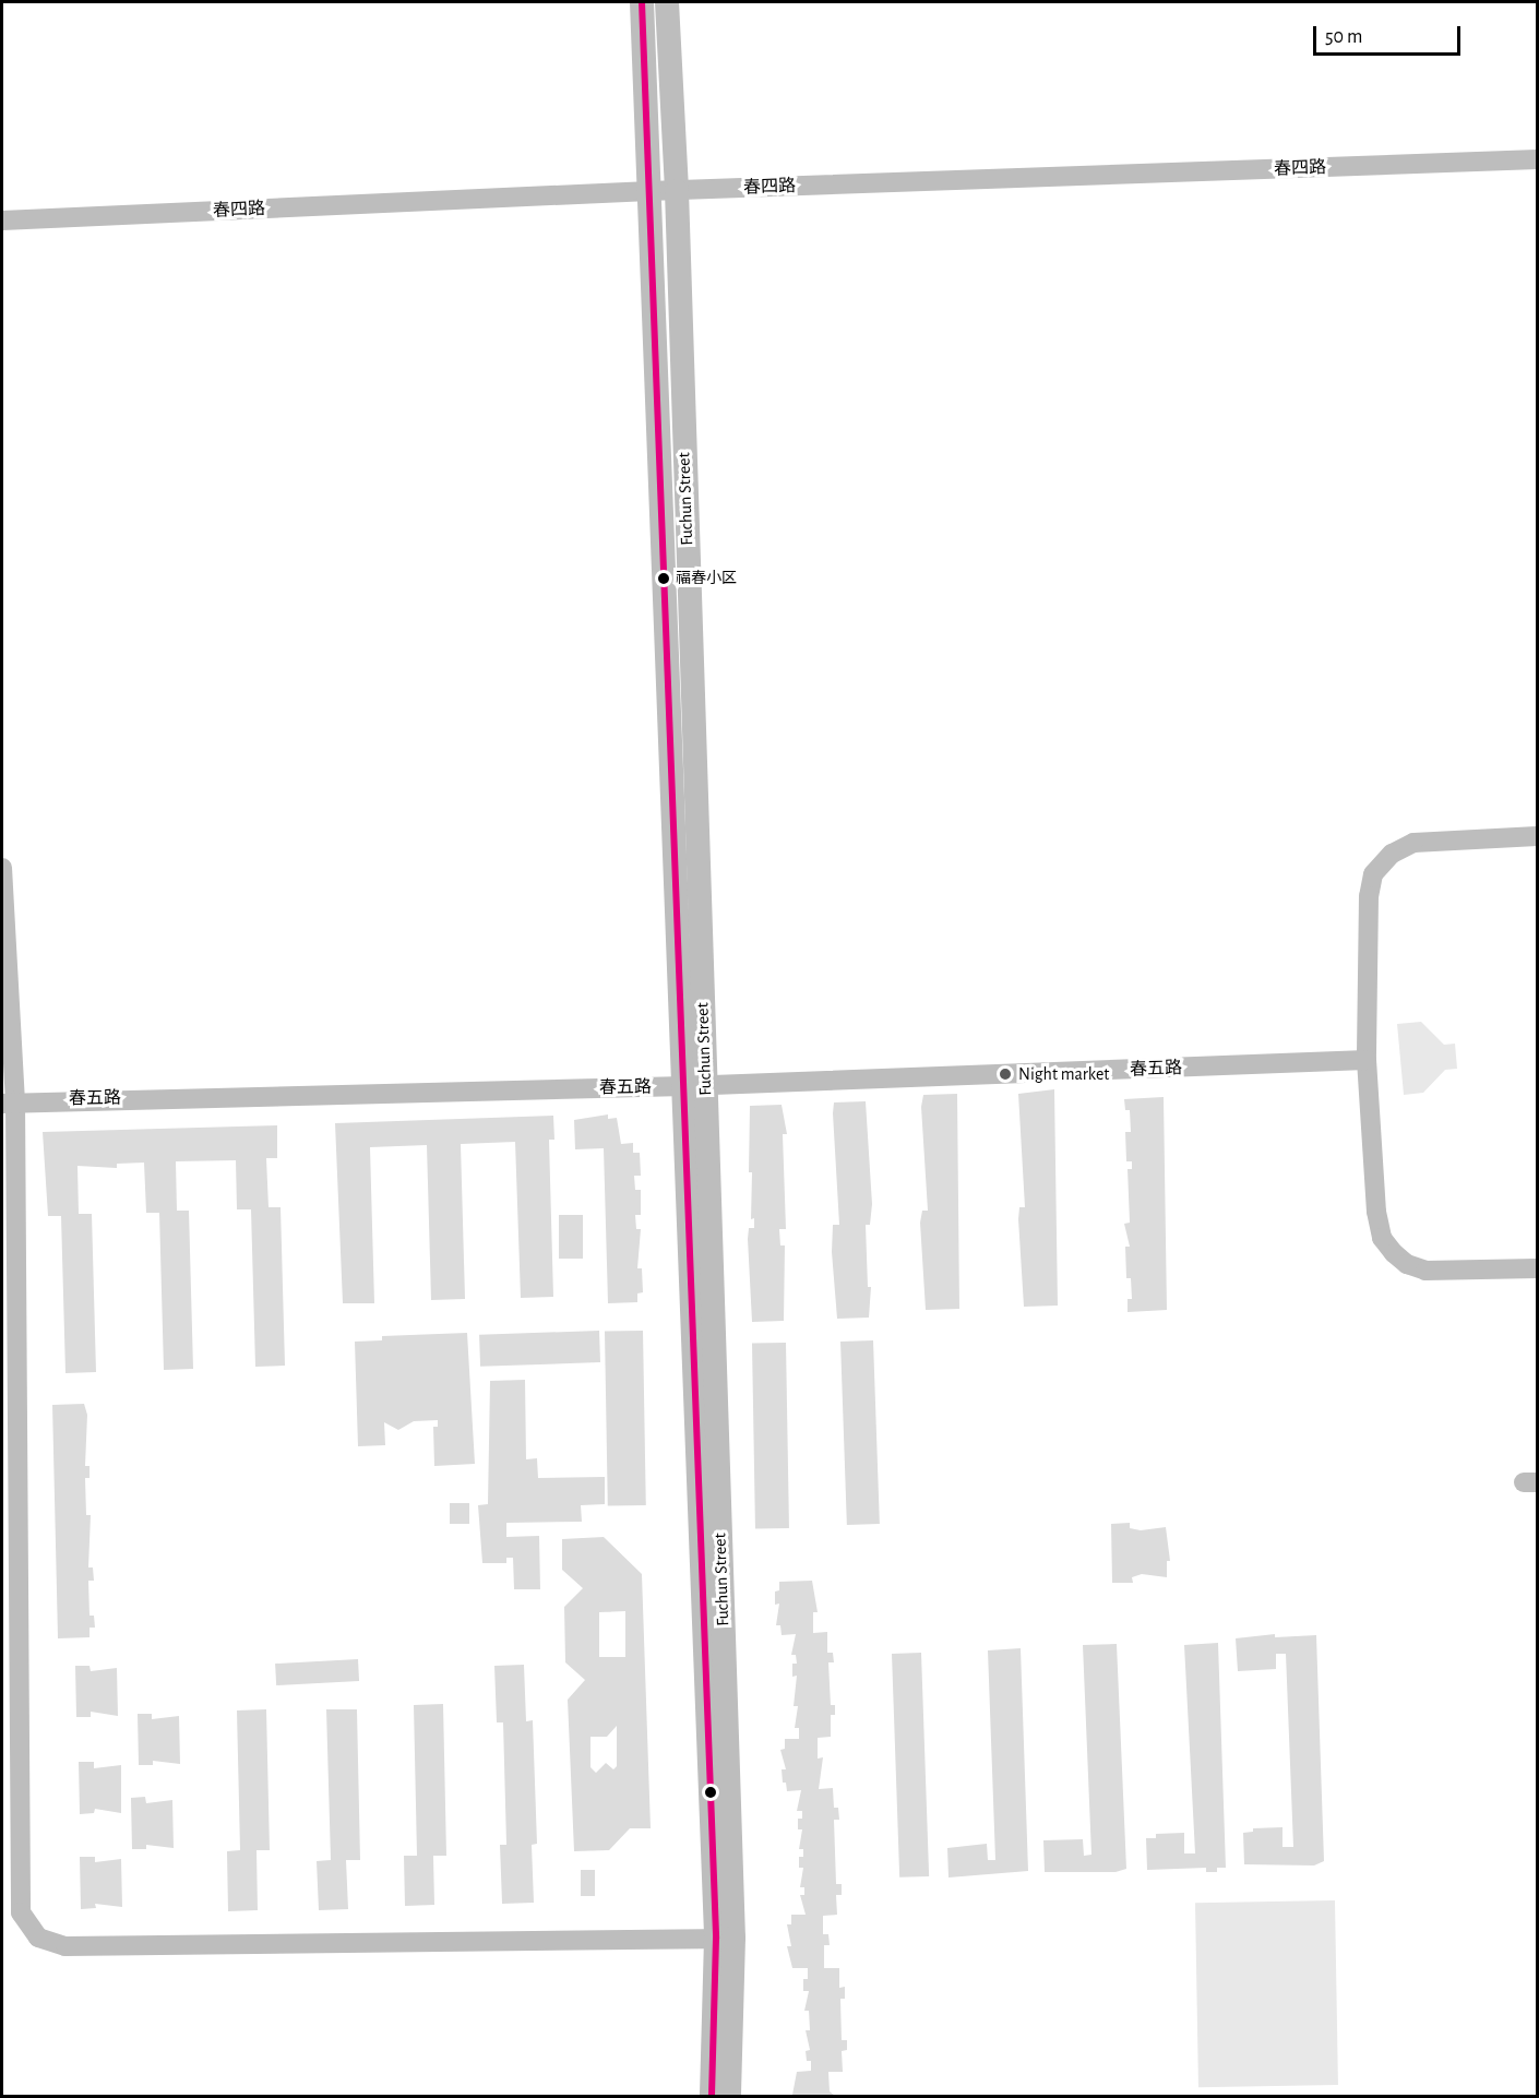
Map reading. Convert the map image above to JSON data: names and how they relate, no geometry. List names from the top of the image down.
{
  "streets": {
    "main road": ["Fuchun Street"],
    "street": ["春四路", "春五路"]
  },
  "crossings": [
    ["春四路", "Fuchun Street"],
    ["Fuchun Street", "春五路"]
  ],
  "places": ["福春小区", "Night market"],
  "scale_bar": "50 m"
}
